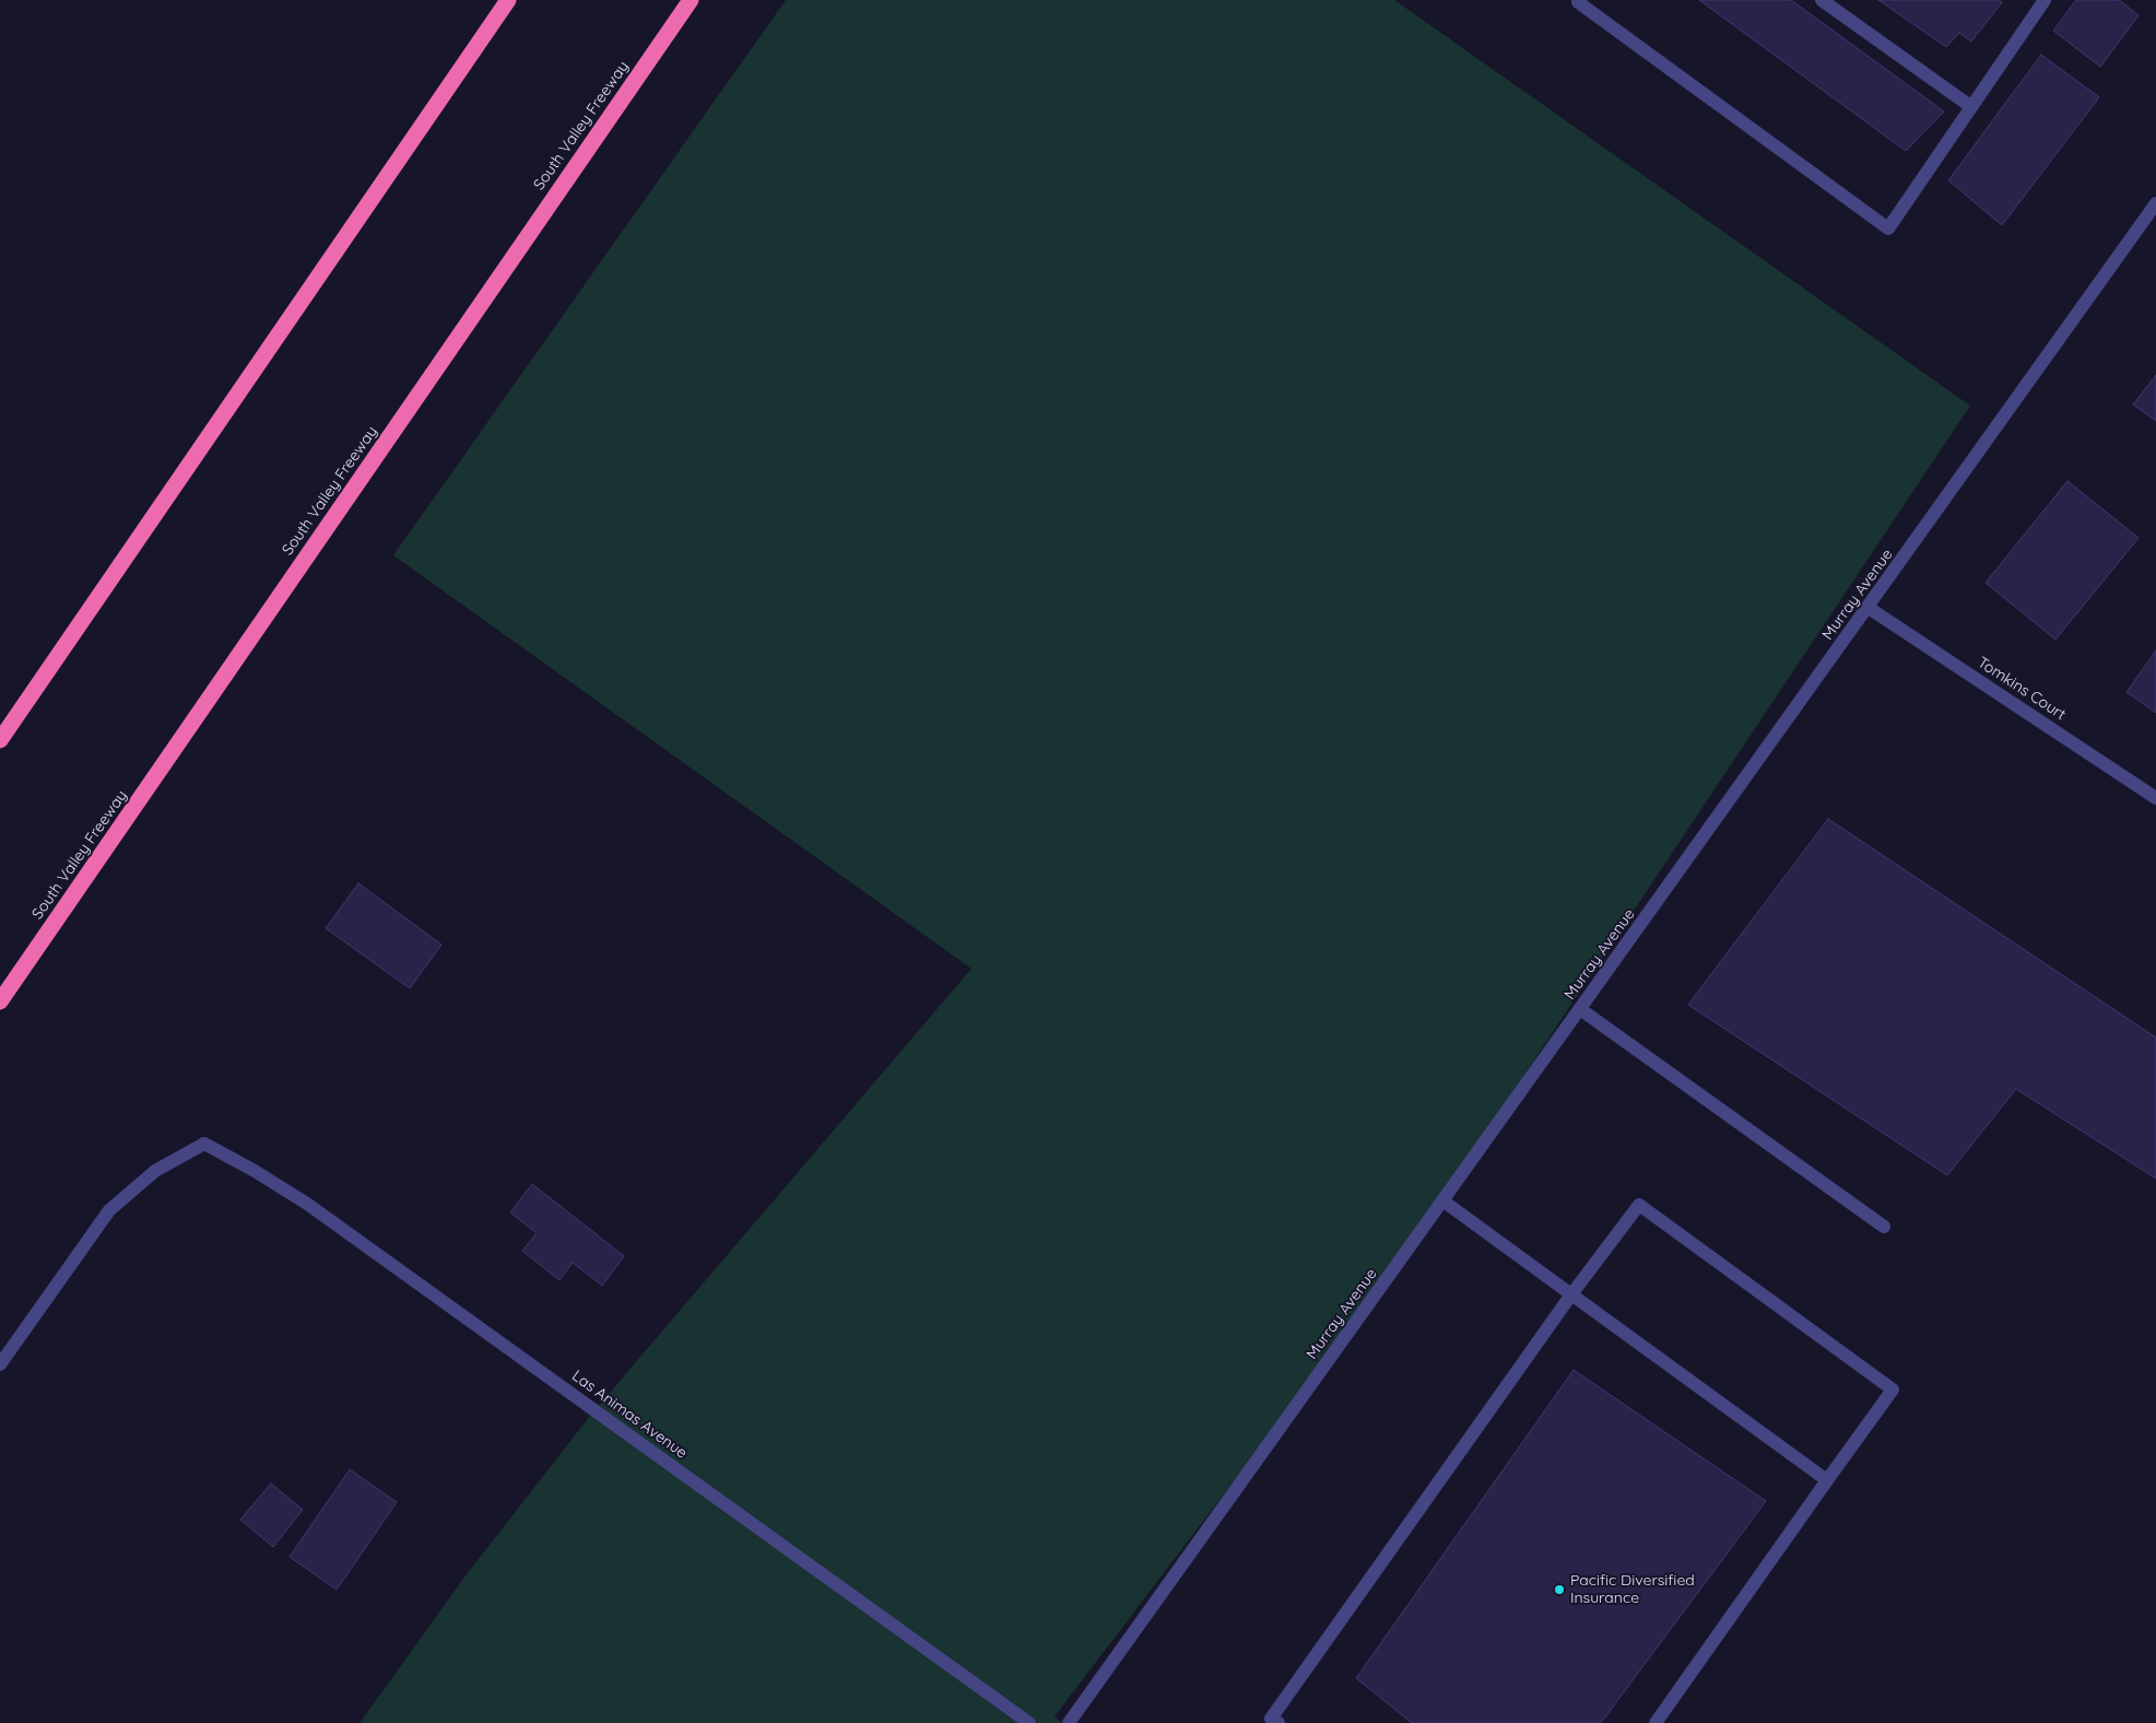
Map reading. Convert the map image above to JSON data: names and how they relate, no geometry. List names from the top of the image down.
{
  "streets": {
    "highway": ["South Valley Freeway"],
    "street": ["Murray Avenue", "Tomkins Court", "Las Animas Avenue"]
  },
  "crossings": [
    ["Murray Avenue", "Tomkins Court"]
  ],
  "places": ["Pacific Diversified Insurance"]
}
